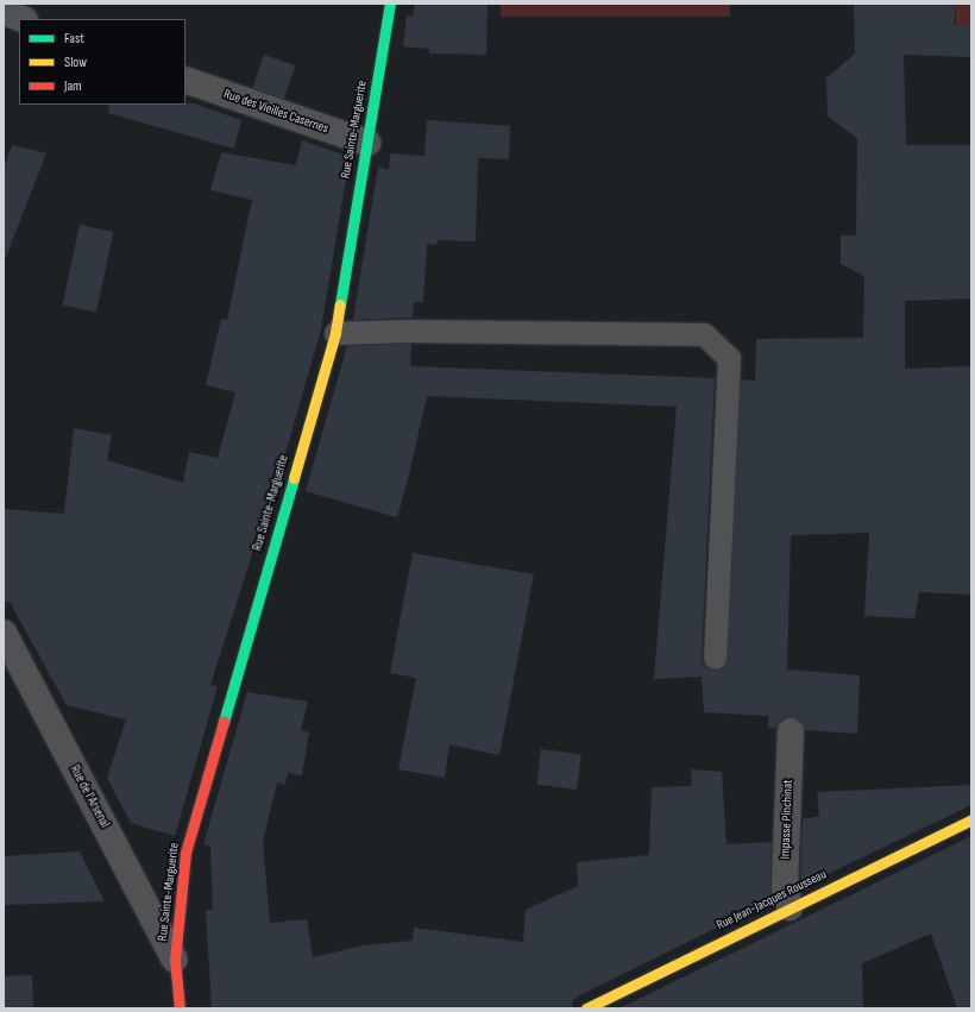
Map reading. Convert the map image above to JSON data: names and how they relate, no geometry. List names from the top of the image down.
{
  "streets": {
    "street": [
      "Rue des Vieilles Casernes",
      "Rue Sainte-Marguerite",
      "Rue de l'Arsenal",
      "Impasse Pinchinat",
      "Rue Jean-Jacques Rousseau"
    ]
  },
  "crossings": [
    ["Rue des Vieilles Casernes", "Rue Sainte-Marguerite"],
    ["Rue Sainte-Marguerite", "Rue de l'Arsenal"],
    ["Impasse Pinchinat", "Rue Jean-Jacques Rousseau"]
  ],
  "legend": ["Fast", "Slow", "Jam"]
}
